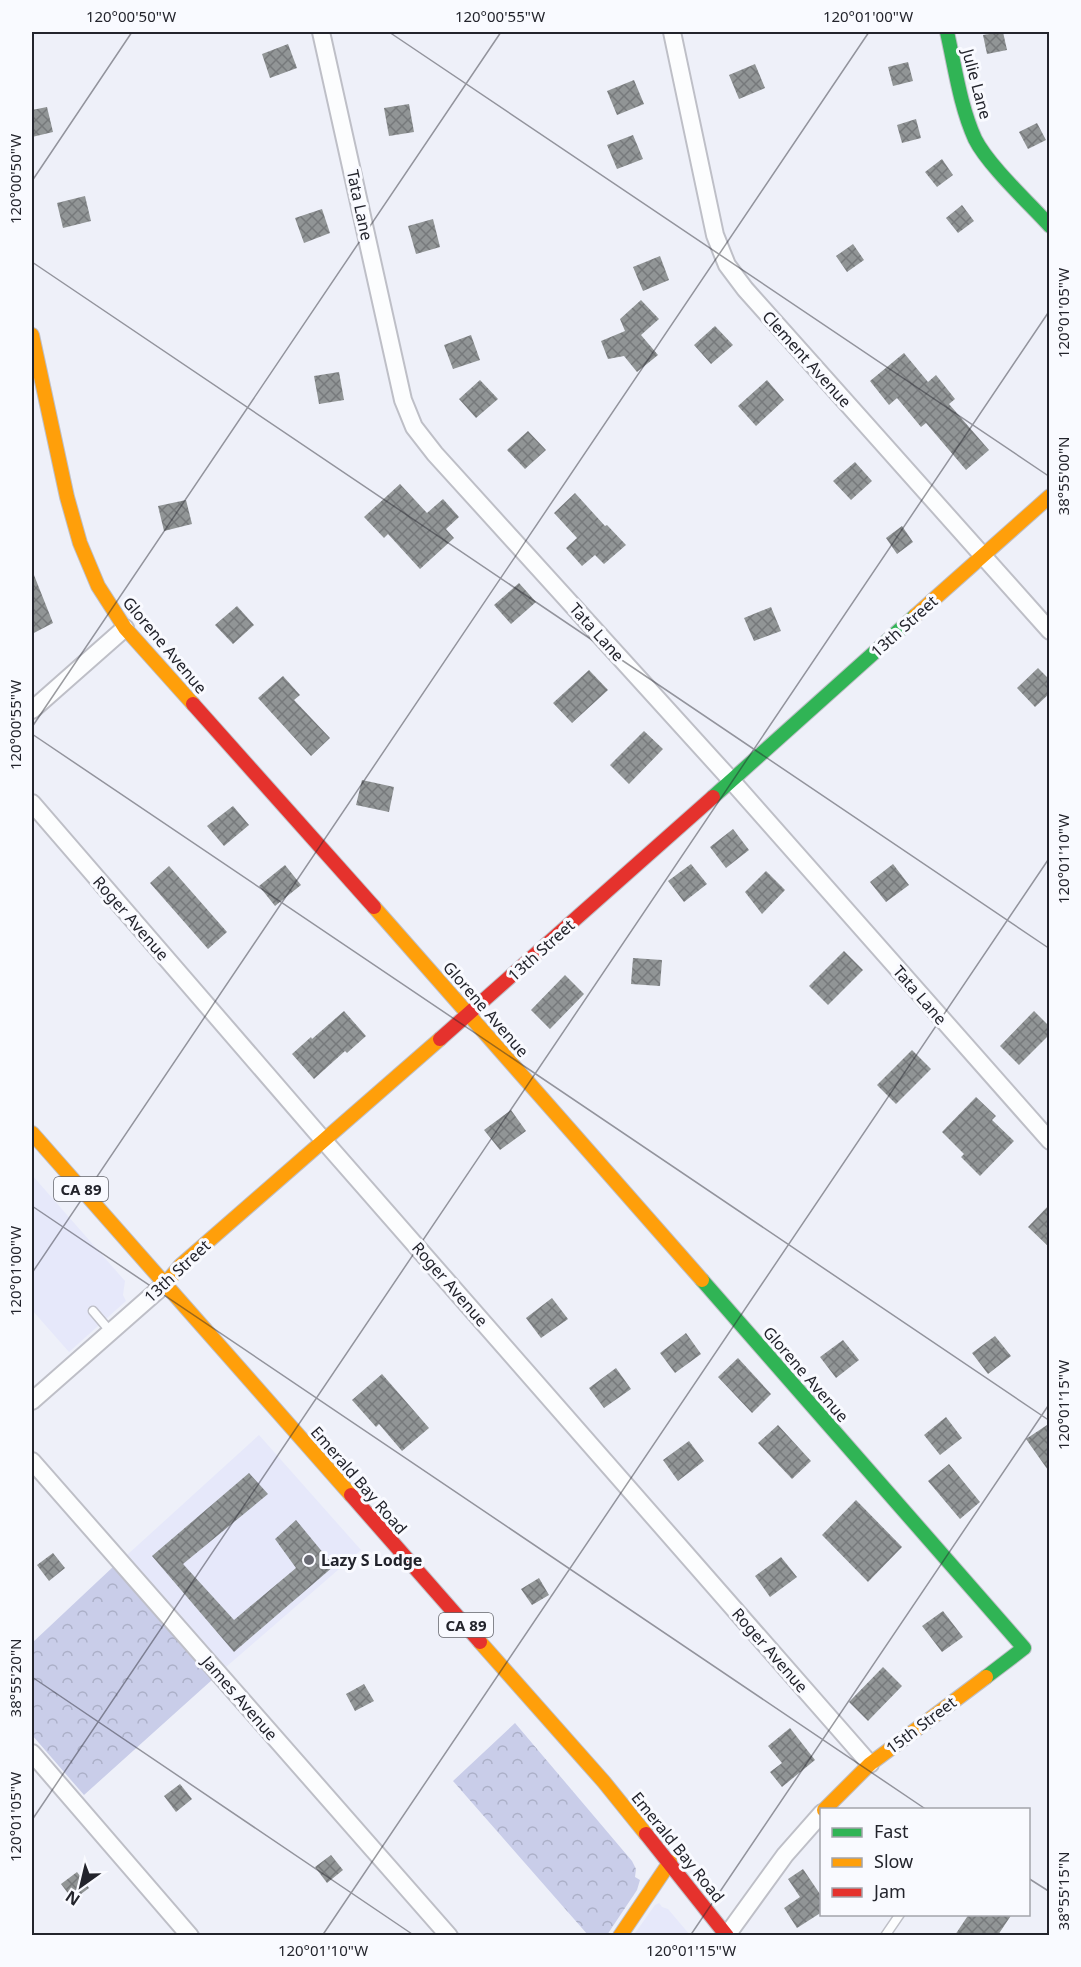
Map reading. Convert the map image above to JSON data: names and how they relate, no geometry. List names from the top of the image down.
{
  "streets": {
    "street": [
      "Julie Lane",
      "Tata Lane",
      "Clement Avenue",
      "13th Street",
      "Glorene Avenue",
      "Roger Avenue",
      "CA 89",
      "Emerald Bay Road",
      "James Avenue",
      "15th Street"
    ]
  },
  "crossings": [
    ["Tata Lane", "13th Street"],
    ["Clement Avenue", "13th Street"],
    ["13th Street", "Glorene Avenue"],
    ["13th Street", "Roger Avenue"],
    ["13th Street", "Emerald Bay Road"],
    ["Glorene Avenue", "15th Street"],
    ["Roger Avenue", "15th Street"],
    ["Emerald Bay Road", "15th Street"]
  ],
  "places": ["Lazy S Lodge"],
  "legend": ["Fast", "Slow", "Jam"],
  "north": "bottom left",
  "coordinates": [
    "120°00'50\"W",
    "120°00'55\"W",
    "120°01'00\"W",
    "120°01'05\"W",
    "38°55'00\"N",
    "120°01'10\"W",
    "120°01'15\"W",
    "38°55'20\"N",
    "38°55'15\"N"
  ]
}
